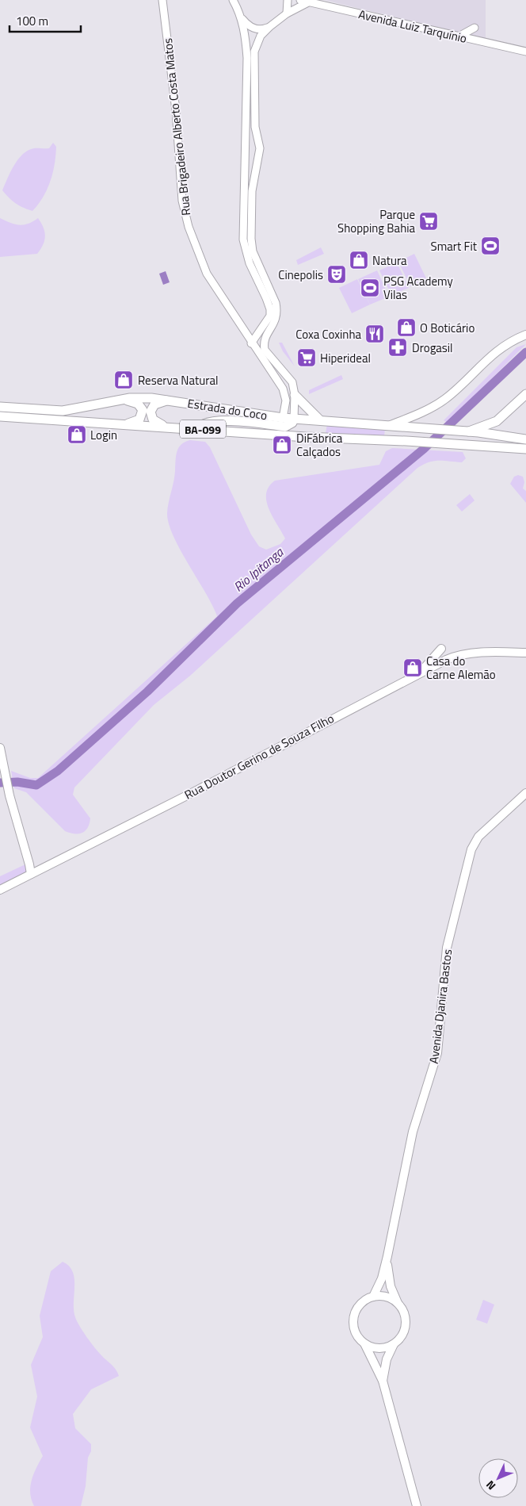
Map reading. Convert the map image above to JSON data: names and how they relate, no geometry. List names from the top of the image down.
{
  "streets": {
    "main road": [
      "Estrada do Coco",
      "BA-099",
      "Rua Doutor Gerino de Souza Filho",
      "Avenida Djanira Bastos"
    ],
    "street": ["Avenida Luiz Tarquínio", "Rua Brigadeiro Alberto Costa Matos"]
  },
  "crossings": [
    ["Rua Brigadeiro Alberto Costa Matos", "Estrada do Coco"],
    ["Estrada do Coco", "BA-099"]
  ],
  "water": ["Rio Ipitanga"],
  "places": {
    "supermarket": ["Parque Shopping Bahia", "Hiperideal"],
    "sports": ["Smart Fit", "PSG Academy Vilas"],
    "shop": [
      "Natura",
      "O Boticário",
      "Reserva Natural",
      "Login",
      "DiFábrica Calçados",
      "Casa do Carne Alemão"
    ],
    "theatre": ["Cinepolis"],
    "restaurant": ["Coxa Coxinha"],
    "pharmacy": ["Drogasil"]
  },
  "scale_bar": "100 m",
  "north": "bottom left"
}
